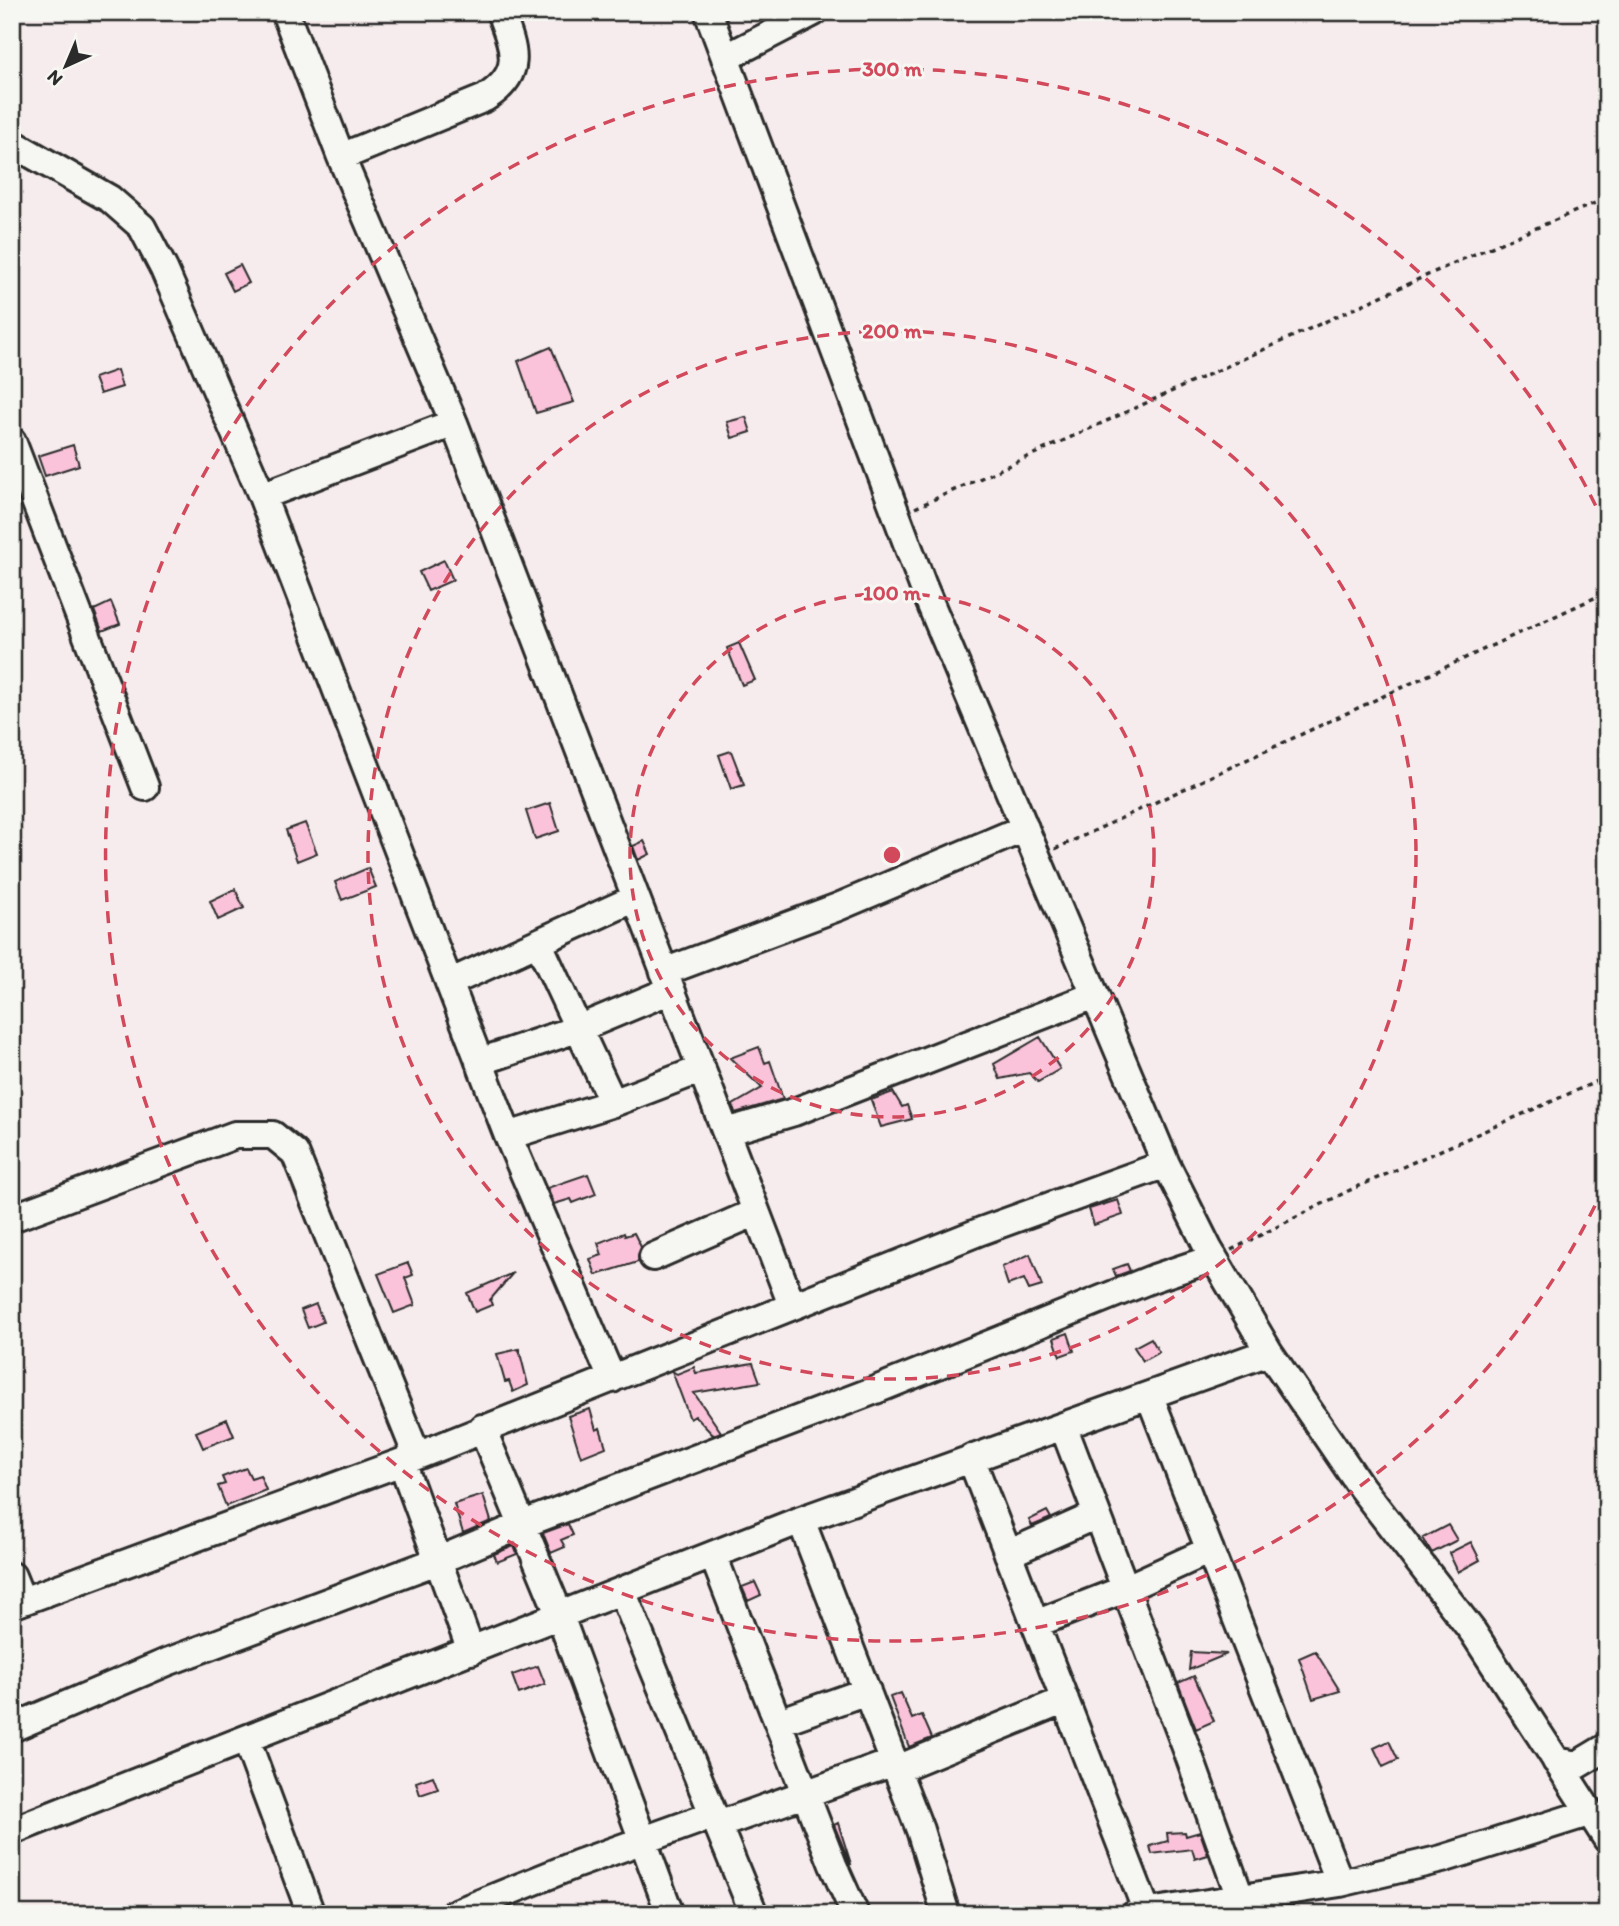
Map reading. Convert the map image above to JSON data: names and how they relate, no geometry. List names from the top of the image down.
{
  "north": "bottom left",
  "rings": ["300 m", "200 m", "100 m"]
}
